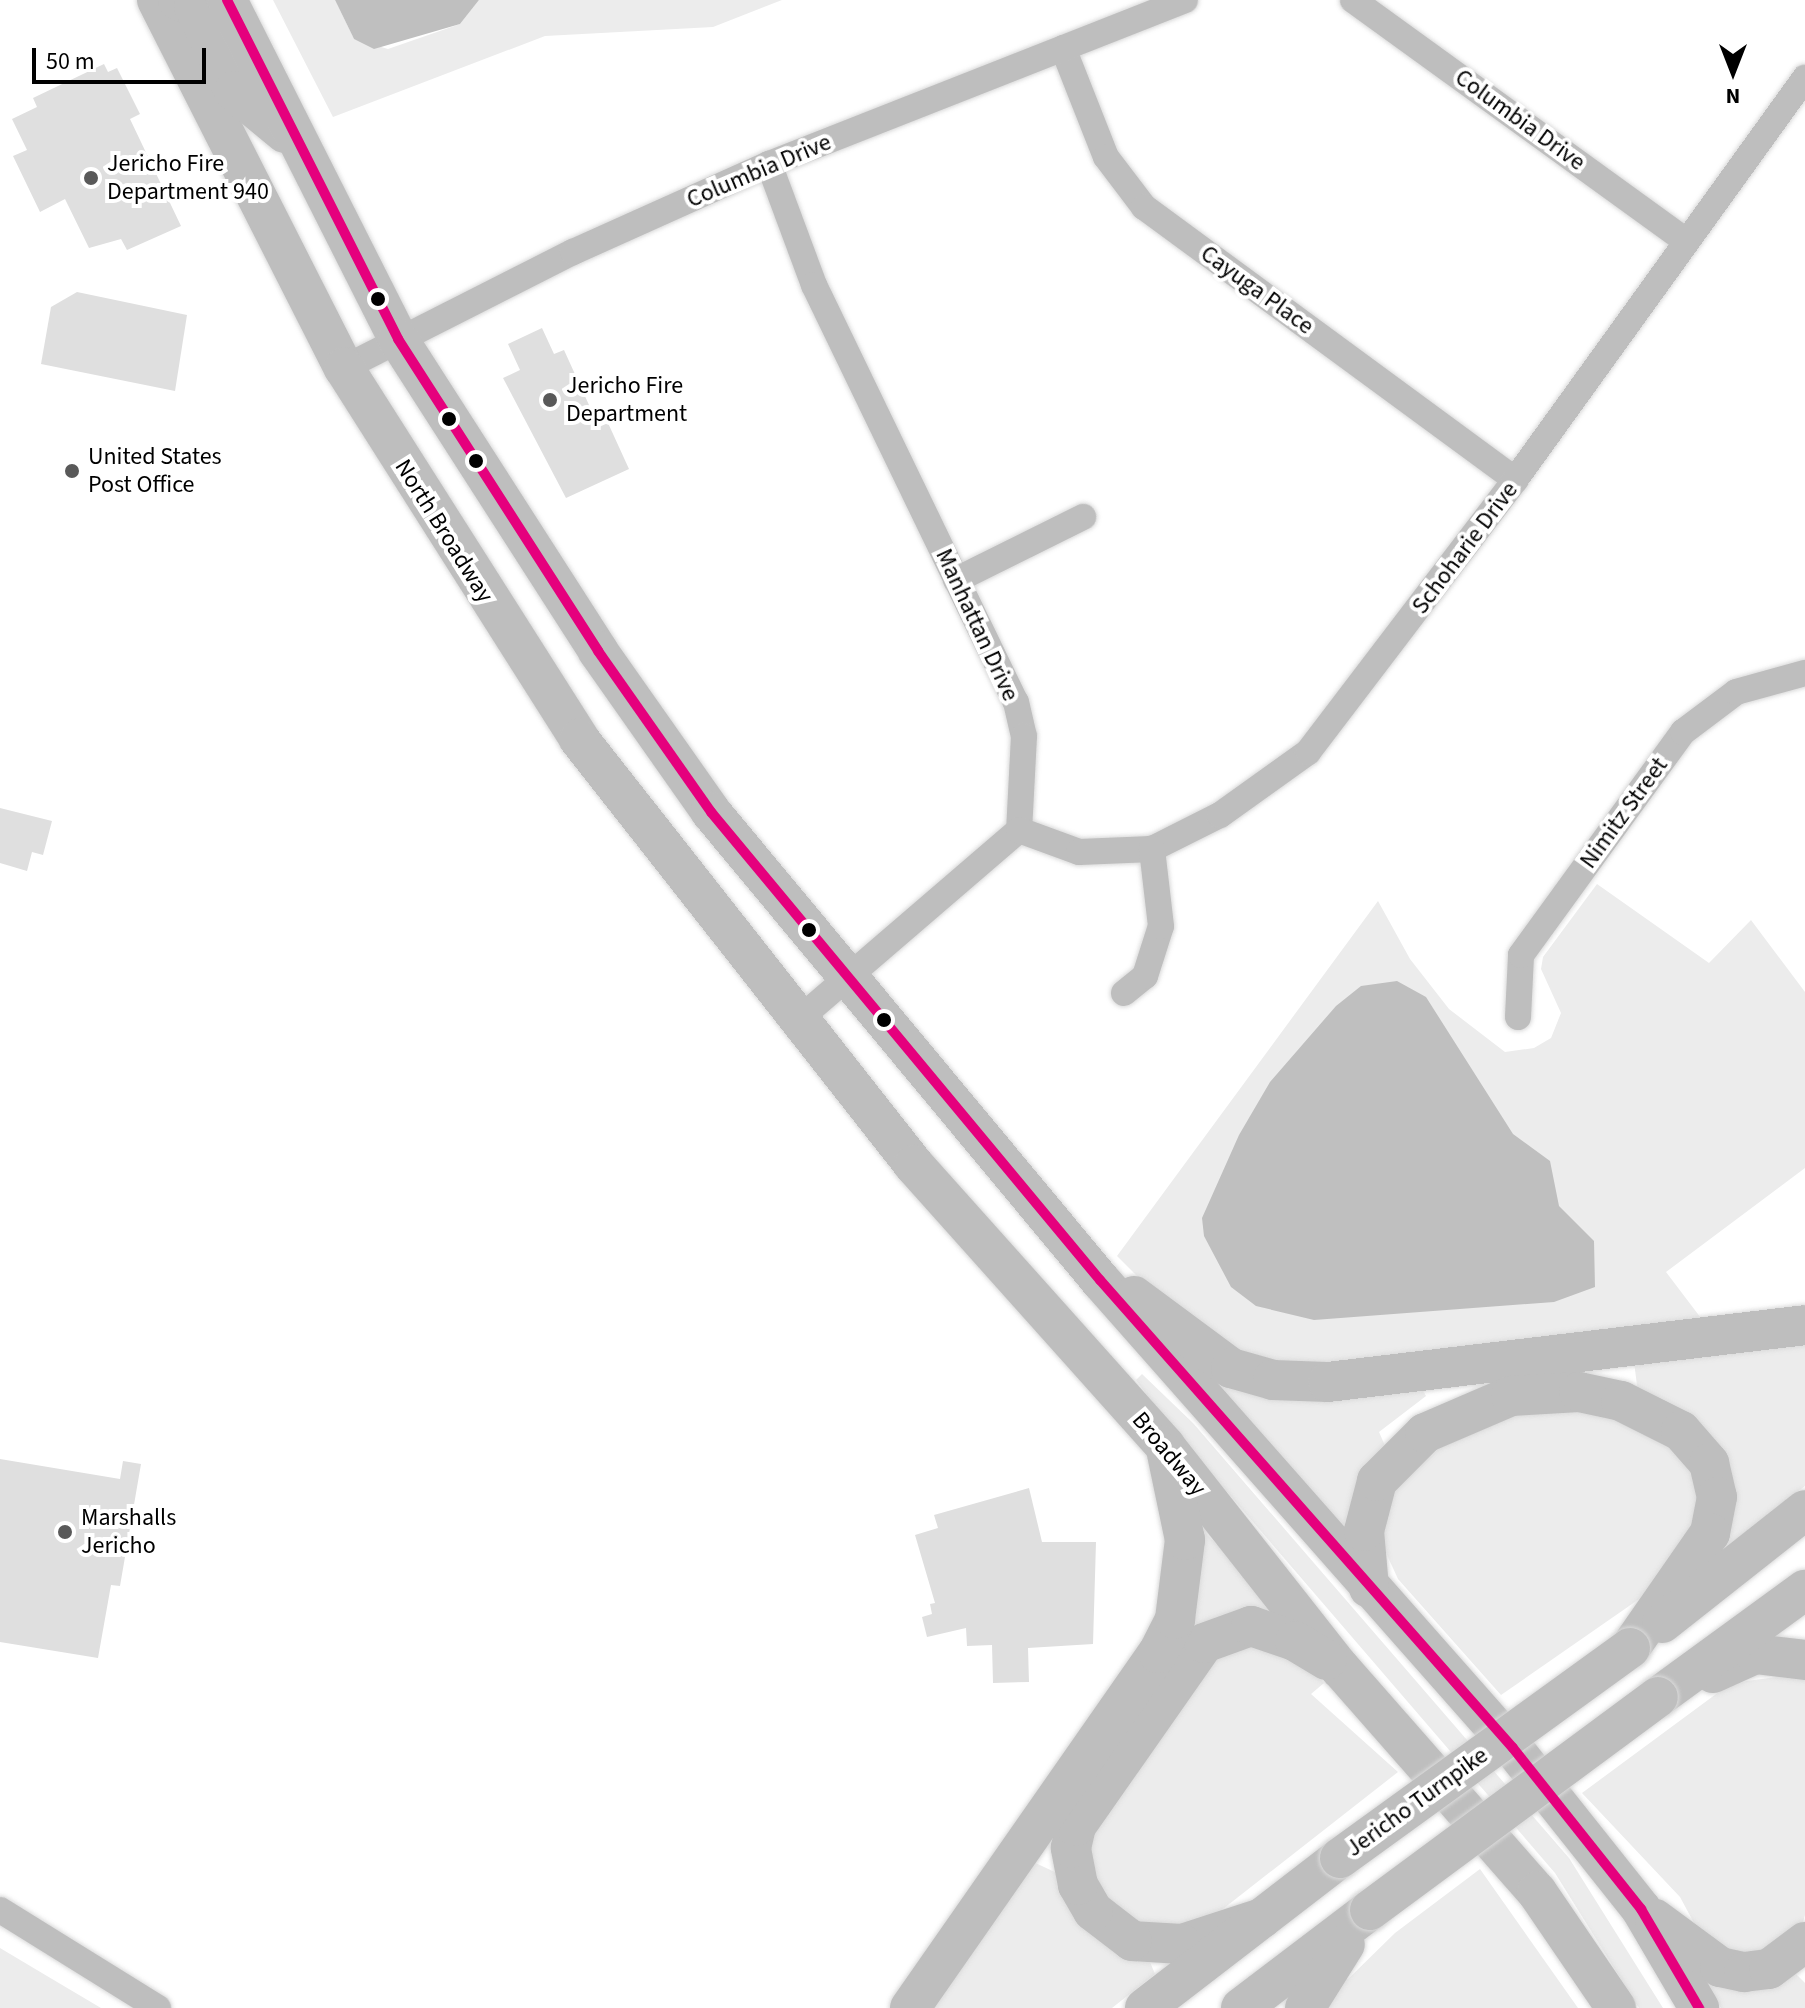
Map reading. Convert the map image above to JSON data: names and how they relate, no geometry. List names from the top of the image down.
{
  "streets": {
    "main road": ["North Broadway", "Broadway", "Jericho Turnpike"],
    "street": [
      "Columbia Drive",
      "Cayuga Place",
      "Schoharie Drive",
      "Manhattan Drive",
      "Nimitz Street"
    ]
  },
  "crossings": [
    ["Columbia Drive", "Cayuga Place"],
    ["Columbia Drive", "North Broadway"],
    ["Columbia Drive", "Schoharie Drive"],
    ["Columbia Drive", "Manhattan Drive"],
    ["Cayuga Place", "Schoharie Drive"],
    ["North Broadway", "Broadway"],
    ["Schoharie Drive", "Manhattan Drive"]
  ],
  "places": [
    "Jericho Fire Department 940",
    "Jericho Fire Department",
    "United States Post Office",
    "Marshalls Jericho"
  ],
  "scale_bar": "50 m",
  "north": "bottom"
}
